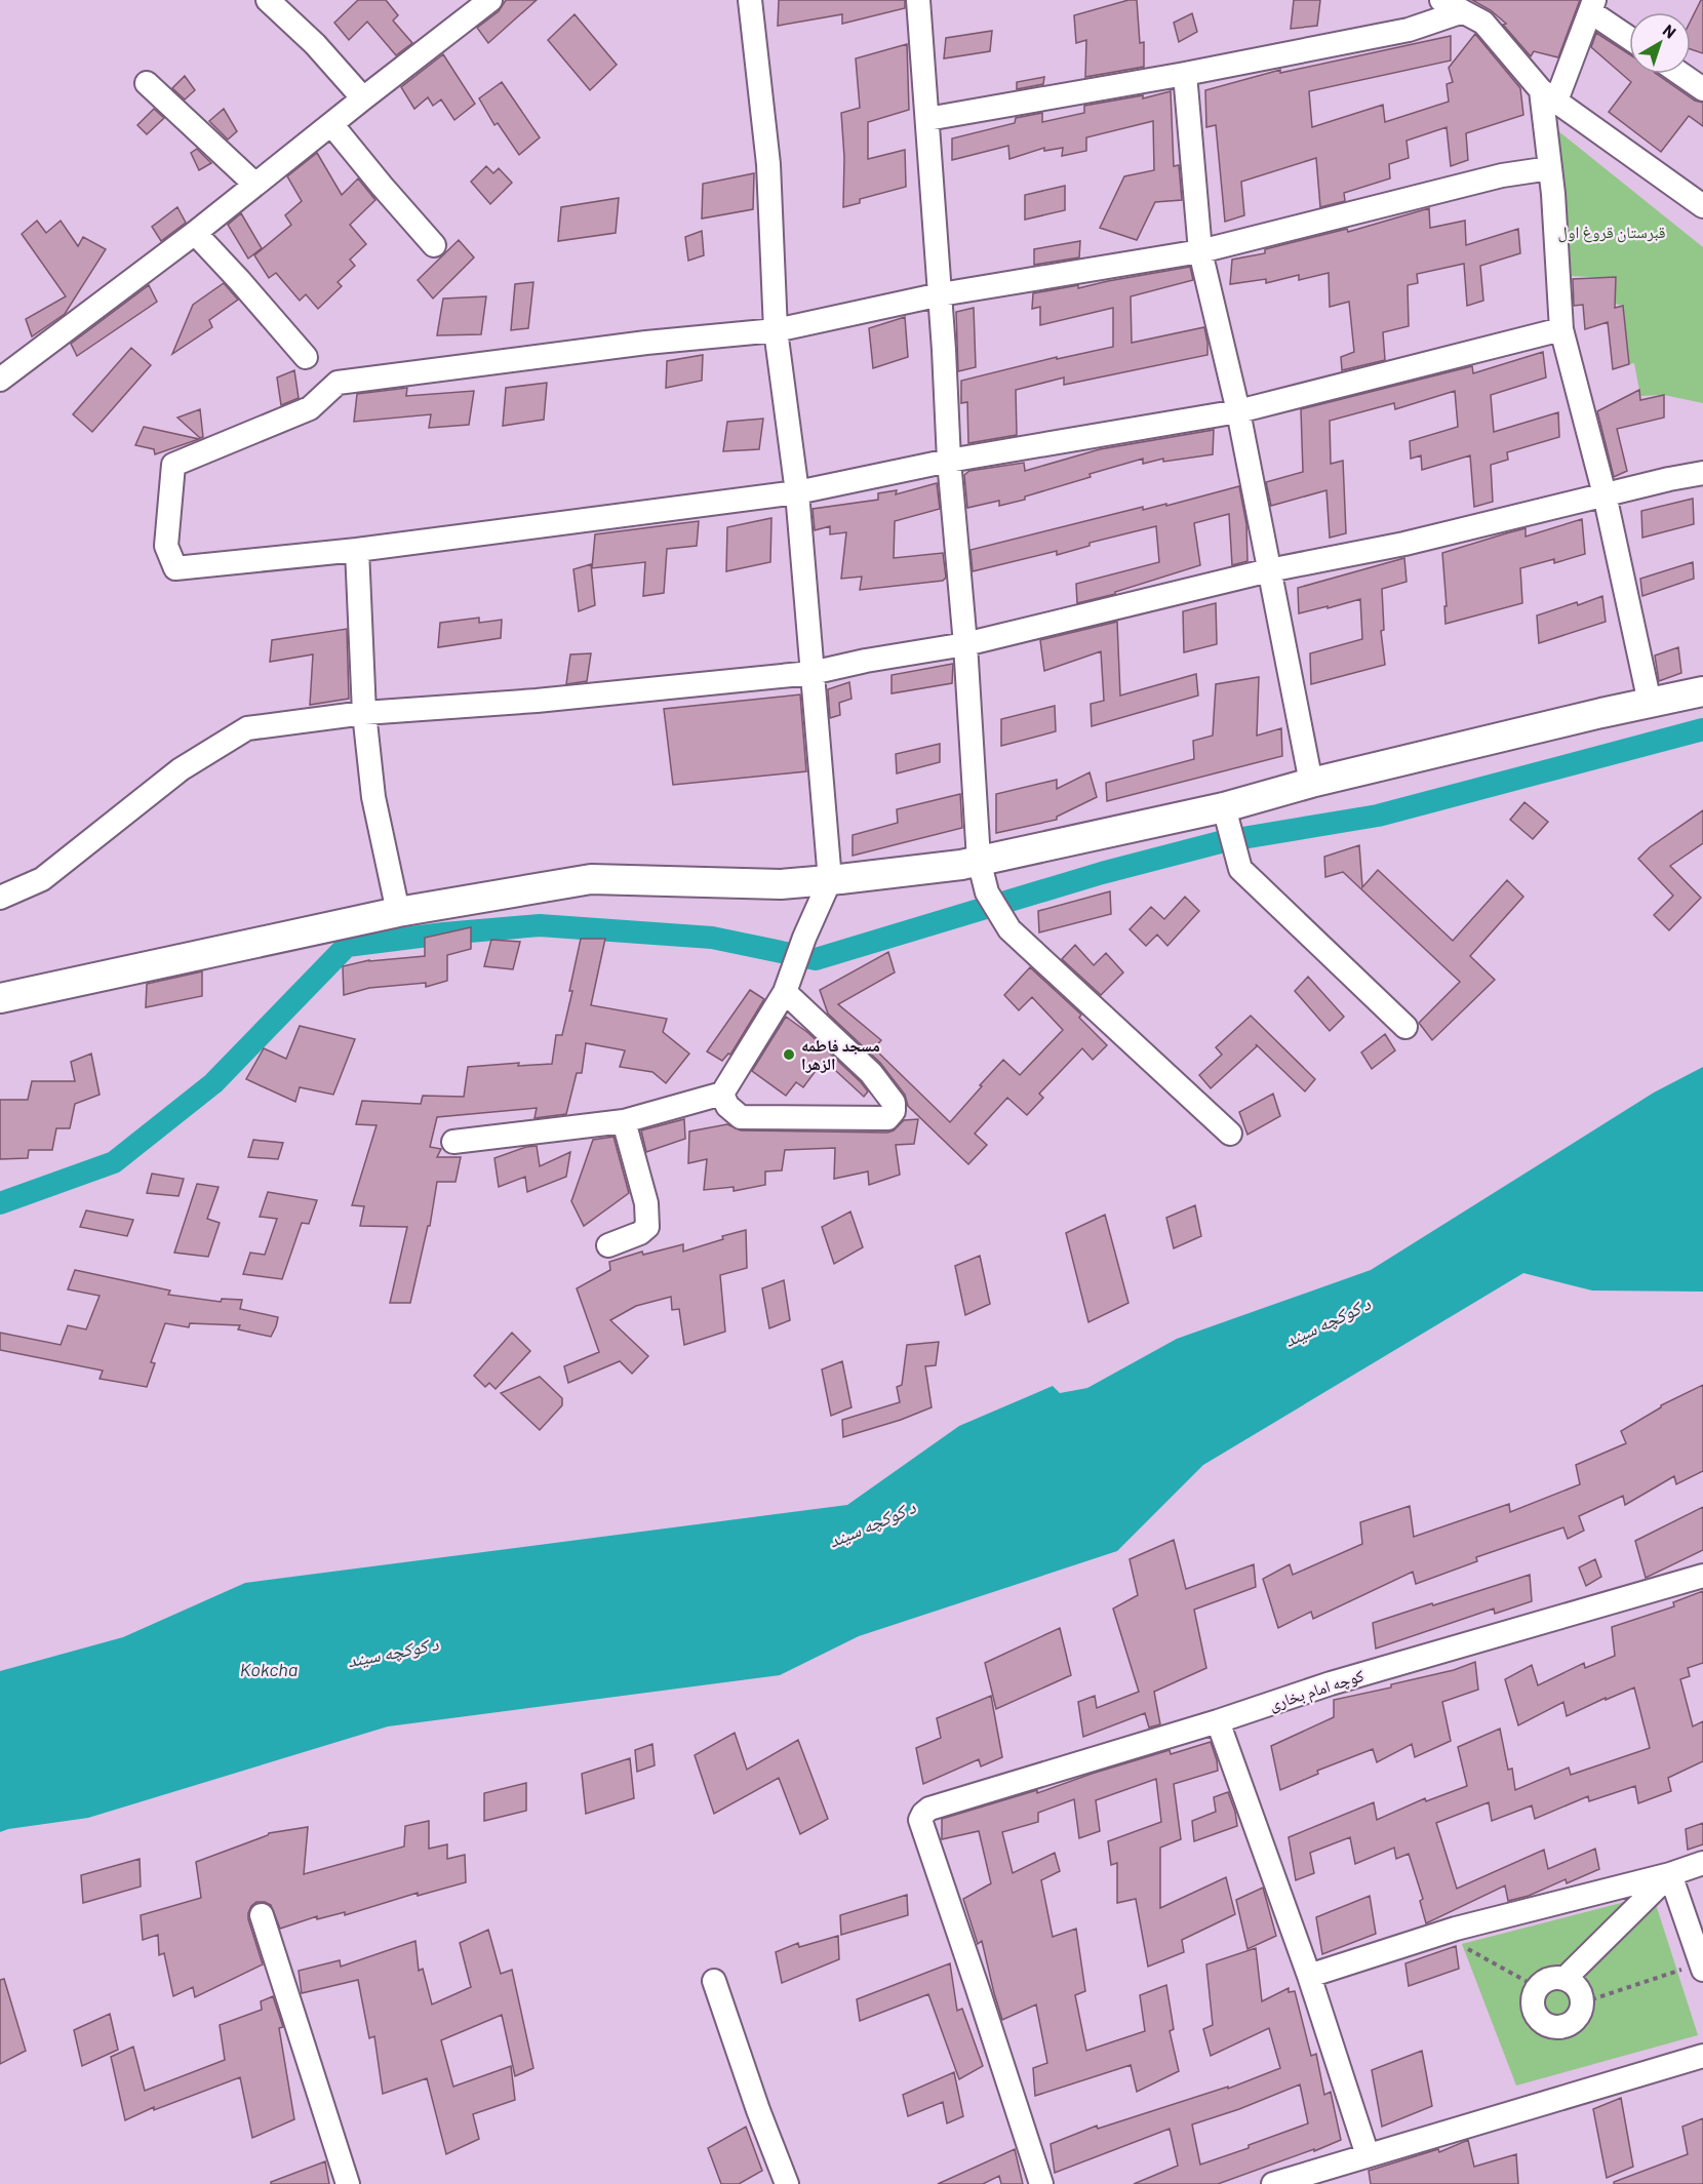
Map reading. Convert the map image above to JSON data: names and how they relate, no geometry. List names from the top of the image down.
{
  "streets": {
    "street": ["کوچه امام بخاری"]
  },
  "water": ["د کوکچه سیند", "Kokcha"],
  "parks": ["قبرستان قروغ اول"],
  "places": ["مسجد فاطمه الزهرا"],
  "north": "top right"
}
